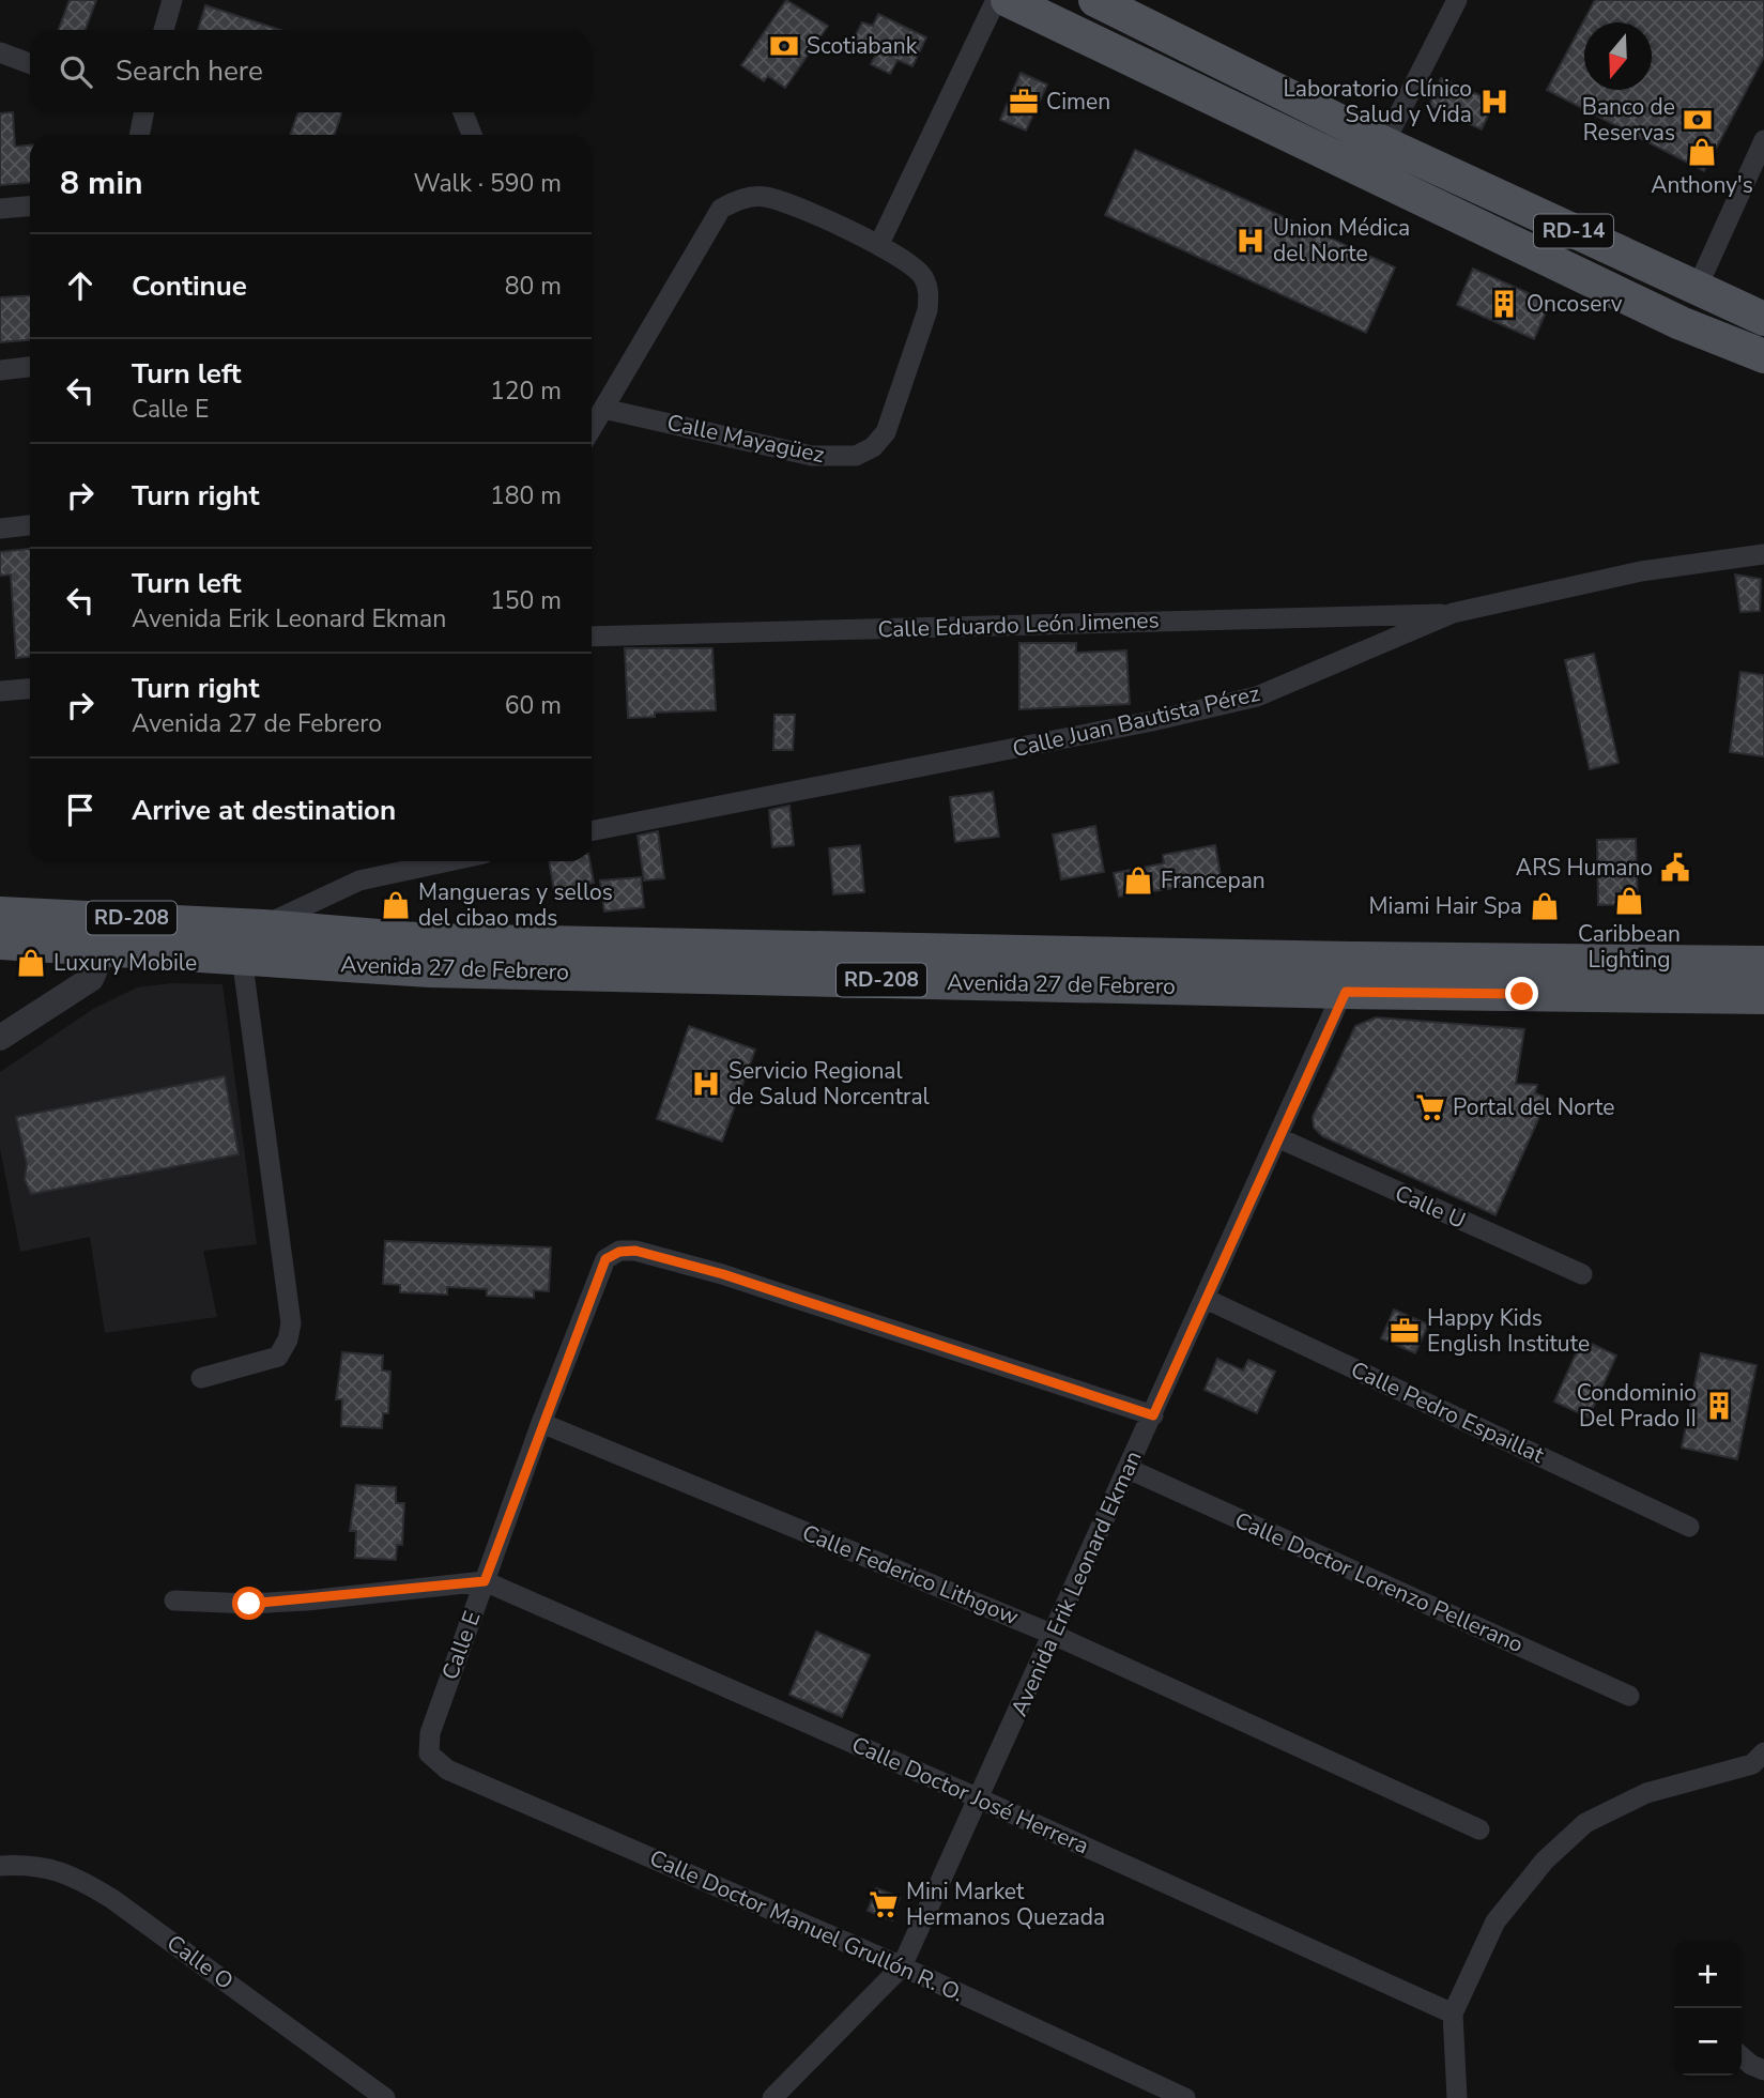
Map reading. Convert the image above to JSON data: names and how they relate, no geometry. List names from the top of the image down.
{
  "streets": {
    "main road": ["RD-14", "RD-208", "Avenida 27 de Febrero"],
    "street": [
      "Calle Mayagüez",
      "Calle Eduardo León Jimenes",
      "Calle Juan Bautista Pérez",
      "Calle U",
      "Calle Pedro Espaillat",
      "Calle Federico Lithgow",
      "Calle Doctor Lorenzo Pellerano",
      "Avenida Erik Leonard Ekman",
      "Calle E",
      "Calle Doctor José Herrera",
      "Calle Doctor Manuel Grullón R. O.",
      "Calle O"
    ]
  },
  "crossings": [
    ["Calle Eduardo León Jimenes", "Calle Juan Bautista Pérez"],
    ["Avenida 27 de Febrero", "Avenida Erik Leonard Ekman"],
    ["Calle U", "Avenida Erik Leonard Ekman"],
    ["Calle Pedro Espaillat", "Avenida Erik Leonard Ekman"],
    ["Calle Federico Lithgow", "Avenida Erik Leonard Ekman"],
    ["Calle Federico Lithgow", "Calle E"],
    ["Calle Doctor Lorenzo Pellerano", "Avenida Erik Leonard Ekman"],
    ["Avenida Erik Leonard Ekman", "Calle E"],
    ["Avenida Erik Leonard Ekman", "Calle Doctor José Herrera"],
    ["Avenida Erik Leonard Ekman", "Calle Doctor Manuel Grullón R. O."],
    ["Calle E", "Calle Doctor José Herrera"],
    ["Calle E", "Calle Doctor Manuel Grullón R. O."]
  ],
  "places": {
    "bank": ["Scotiabank", "Banco de Reservas"],
    "office": ["Cimen", "Happy Kids English Institute"],
    "hospital": ["Laboratorio Clínico Salud y Vida", "Union Médica del Norte", "Servicio Regional de Salud Norcentral"],
    "shop": [
      "Anthony's",
      "Francepan",
      "Caribbean Lighting",
      "Mangueras y sellos del cibao mds",
      "Miami Hair Spa",
      "Luxury Mobile"
    ],
    "building": ["Oncoserv", "Condominio Del Prado II"],
    "public building": ["ARS Humano"],
    "supermarket": ["Portal del Norte", "Mini Market Hermanos Quezada"]
  },
  "north": "bottom",
  "page": {
    "search": "Search here",
    "heading": ["8 min", "Walk · 590 m"],
    "list": [
      ["Continue", "80 m"],
      ["Turn left", "Calle E", "120 m"],
      ["Turn right", "180 m"],
      ["Turn left", "Avenida Erik Leonard Ekman", "150 m"],
      ["Turn right", "Avenida 27 de Febrero", "60 m"],
      "Arrive at destination"
    ],
    "map_buttons": ["+", "−"]
  }
}
